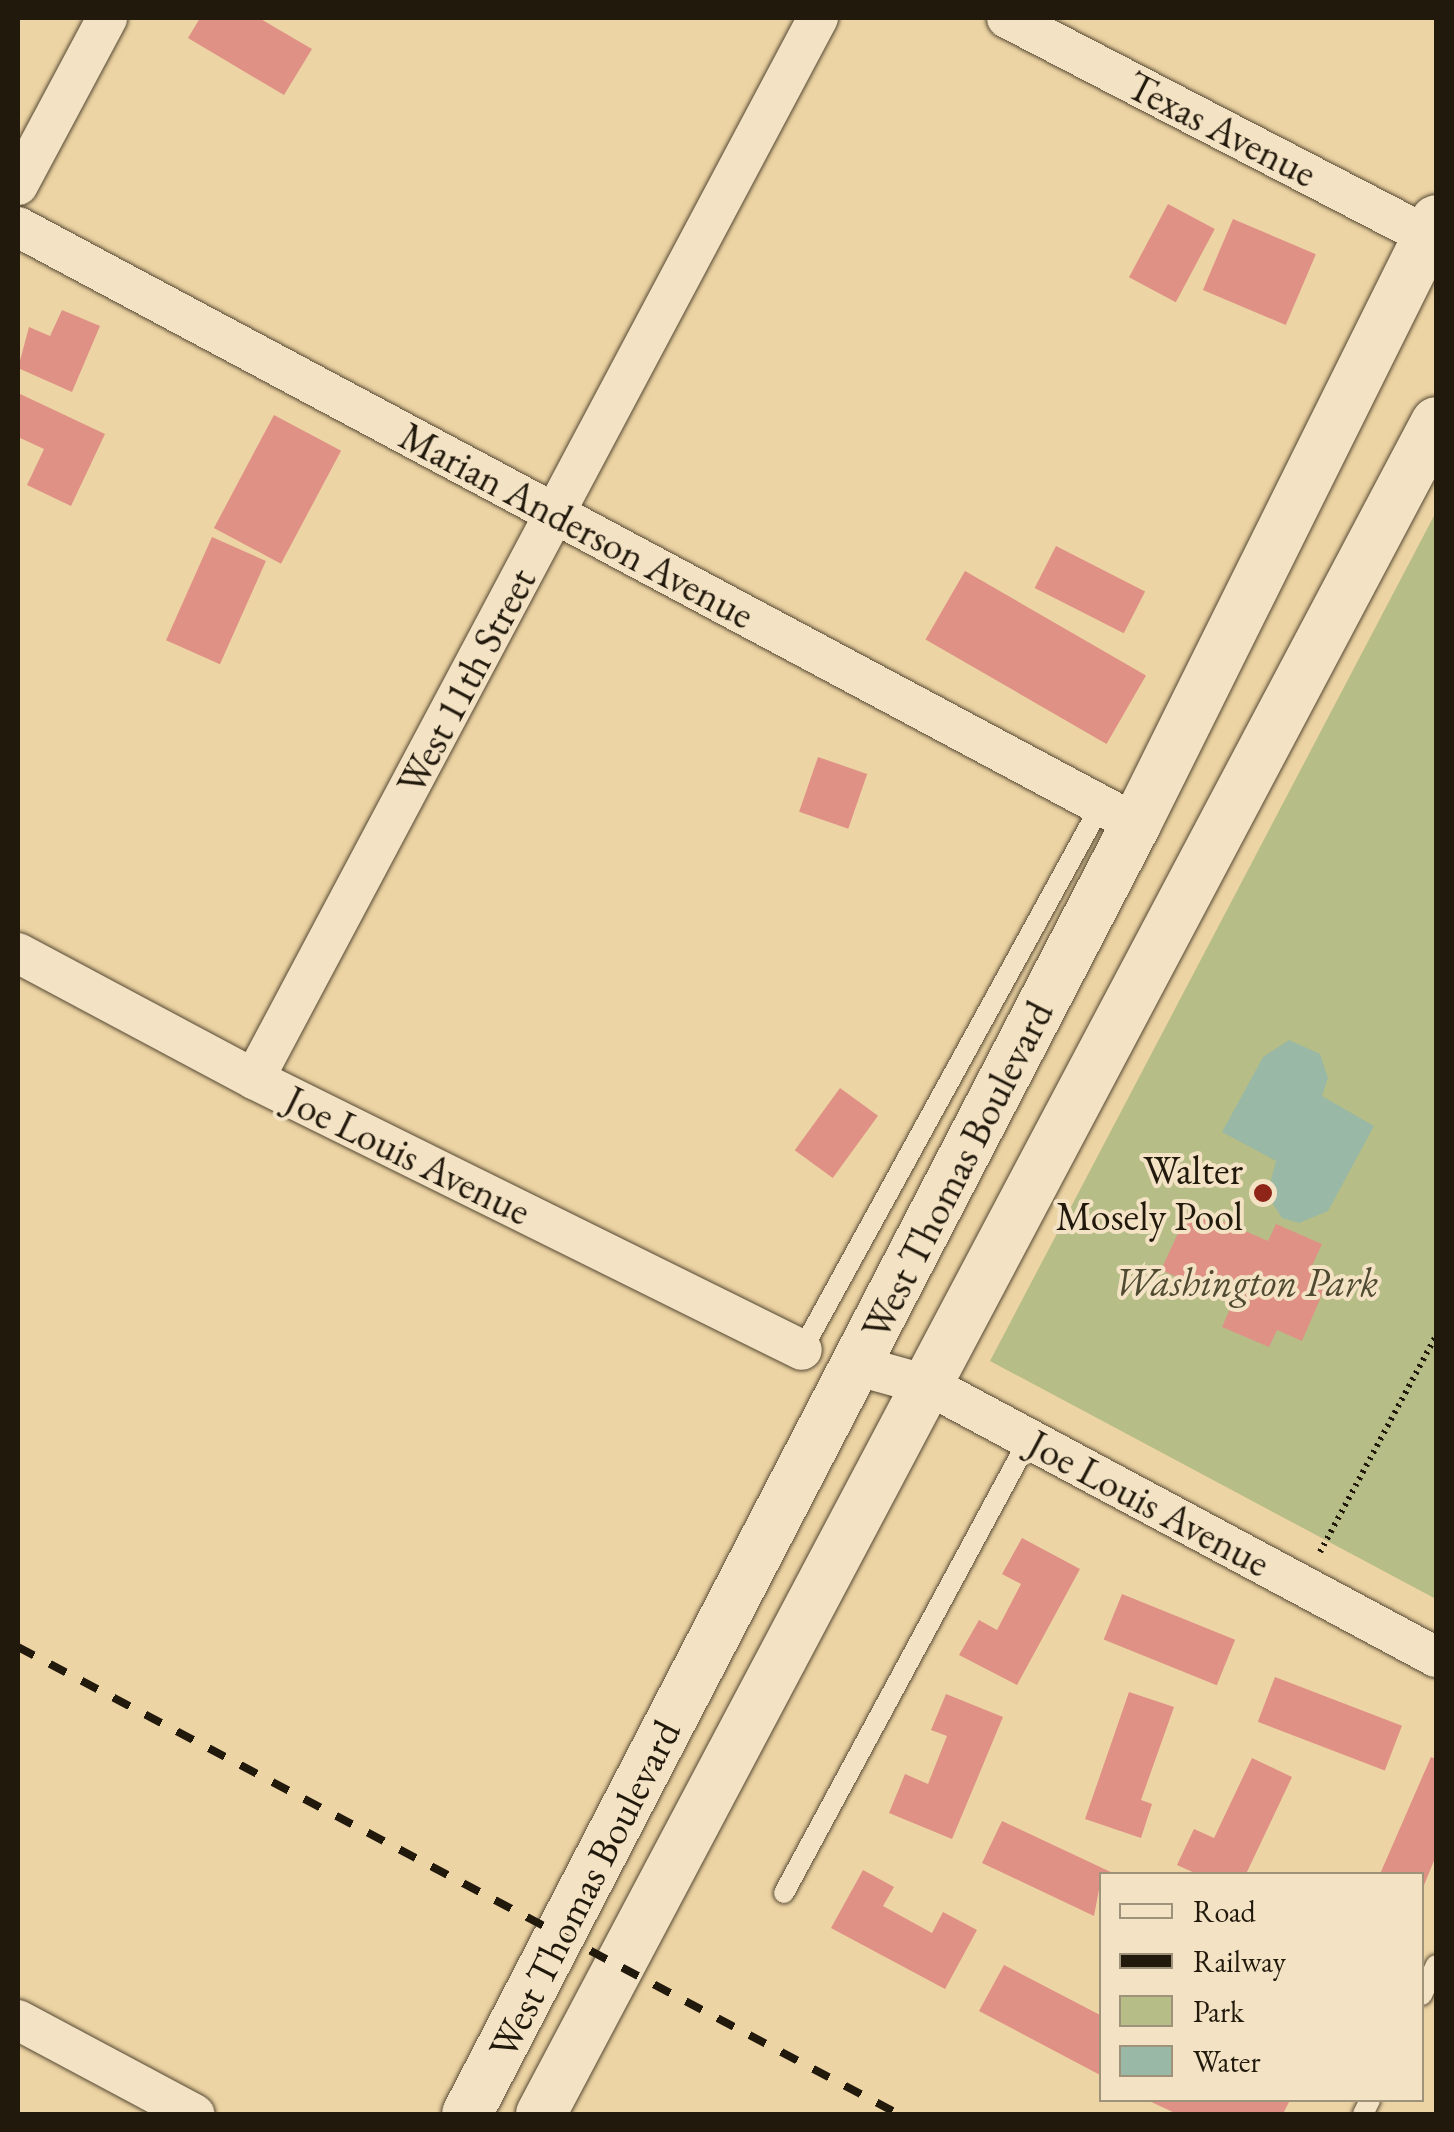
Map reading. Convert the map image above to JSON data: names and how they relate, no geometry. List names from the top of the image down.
{
  "streets": {
    "street": [
      "Texas Avenue",
      "Marian Anderson Avenue",
      "West 11th Street",
      "Joe Louis Avenue",
      "West Thomas Boulevard"
    ]
  },
  "crossings": [
    ["Texas Avenue", "West Thomas Boulevard"],
    ["Marian Anderson Avenue", "West 11th Street"],
    ["Marian Anderson Avenue", "West Thomas Boulevard"],
    ["West 11th Street", "Joe Louis Avenue"],
    ["Joe Louis Avenue", "West Thomas Boulevard"]
  ],
  "parks": ["Washington Park"],
  "places": ["Walter Mosely Pool"],
  "legend": [
    "Road",
    "Railway",
    "Park",
    "Water"
  ]
}
